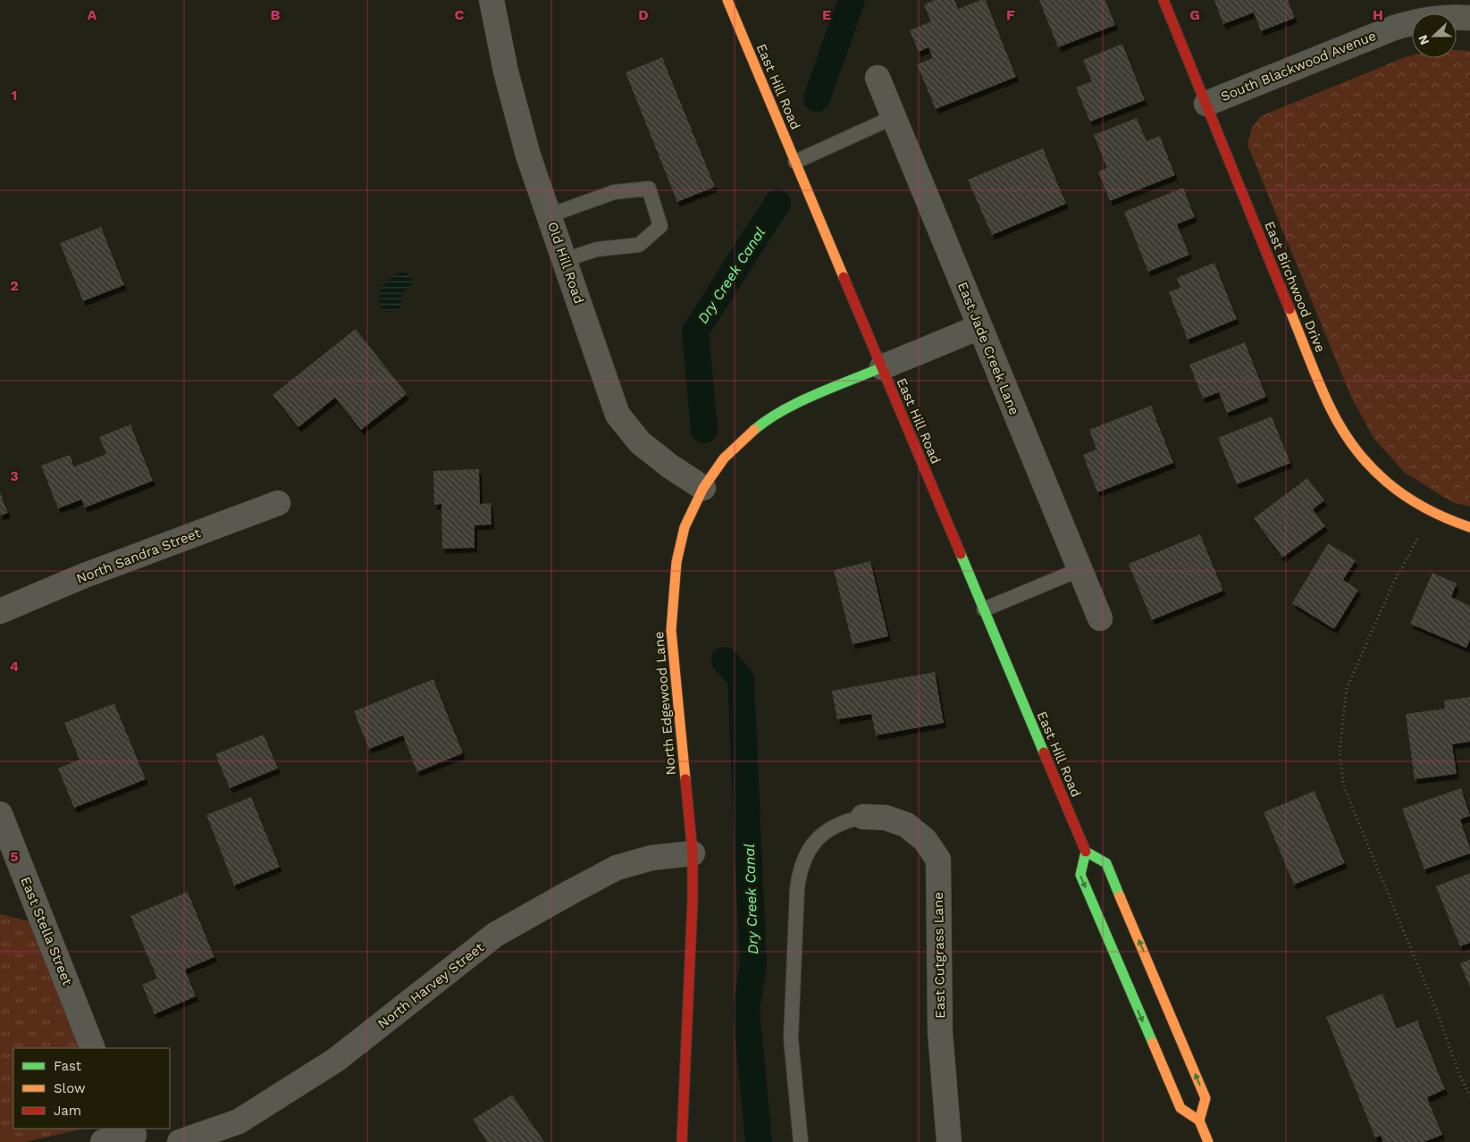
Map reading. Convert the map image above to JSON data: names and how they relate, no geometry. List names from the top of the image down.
{
  "streets": {
    "street": [
      "South Blackwood Avenue",
      "East Hill Road",
      "Old Hill Road",
      "East Birchwood Drive",
      "East Jade Creek Lane",
      "North Sandra Street",
      "North Edgewood Lane",
      "East Stella Street",
      "East Cutgrass Lane",
      "North Harvey Street"
    ]
  },
  "crossings": [
    ["South Blackwood Avenue", "East Birchwood Drive"],
    ["East Hill Road", "North Edgewood Lane"],
    ["Old Hill Road", "North Edgewood Lane"],
    ["North Edgewood Lane", "North Harvey Street"]
  ],
  "water": ["Dry Creek Canal"],
  "legend": ["Fast", "Slow", "Jam"],
  "north": "left",
  "grid": {
    "columns": [
      "A",
      "B",
      "C",
      "D",
      "E",
      "F",
      "G",
      "H"
    ],
    "rows": [
      "1",
      "2",
      "3",
      "4",
      "5"
    ]
  }
}
